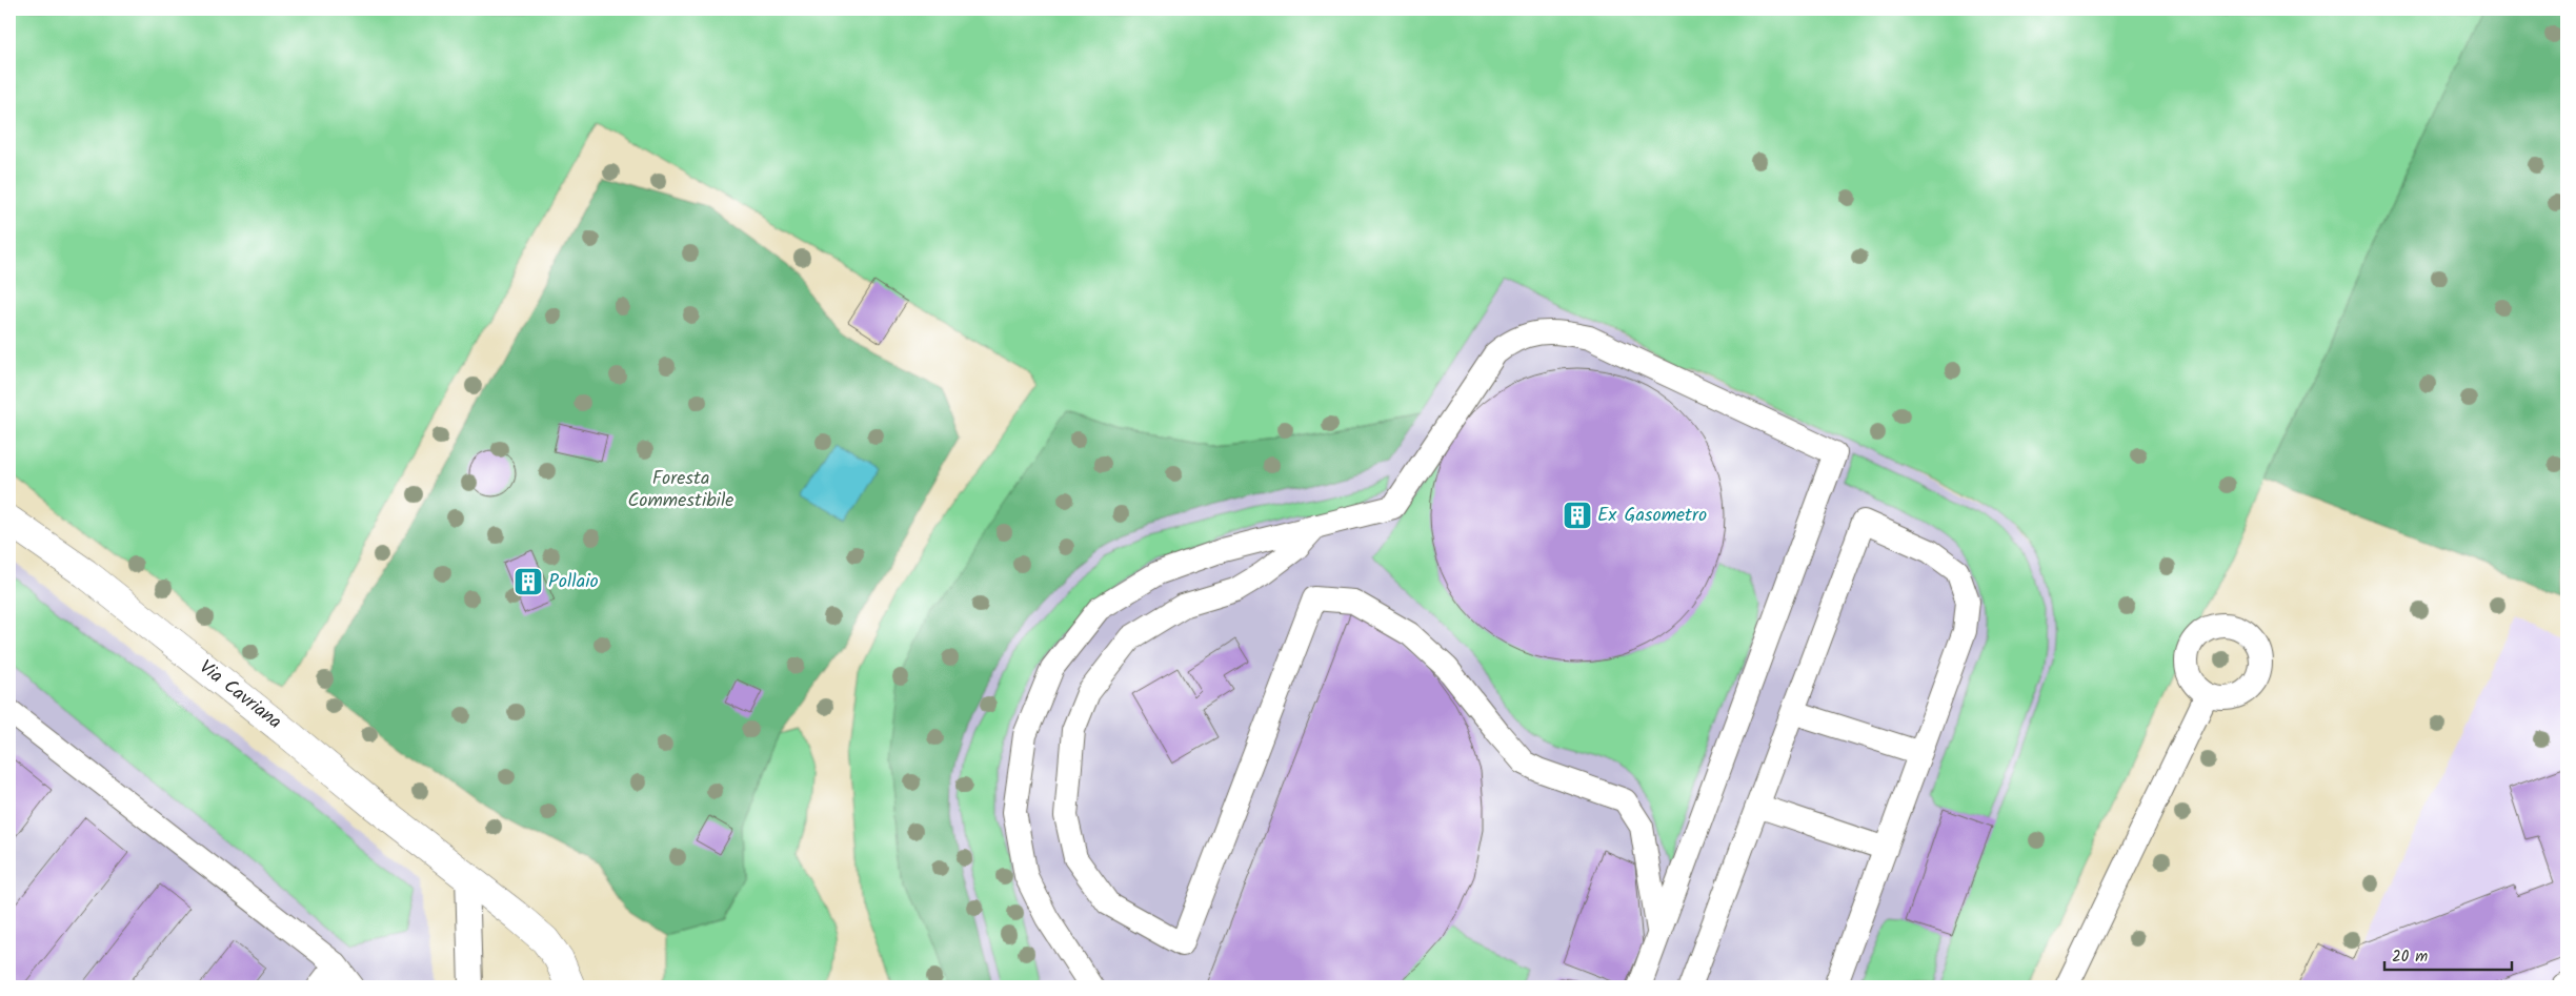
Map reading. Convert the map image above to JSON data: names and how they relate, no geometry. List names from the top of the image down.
{
  "streets": {
    "street": ["Via Cavriana"]
  },
  "parks": ["Foresta Commestibile"],
  "places": {
    "building": ["Ex Gasometro", "Pollaio"]
  },
  "scale_bar": "20 m"
}
